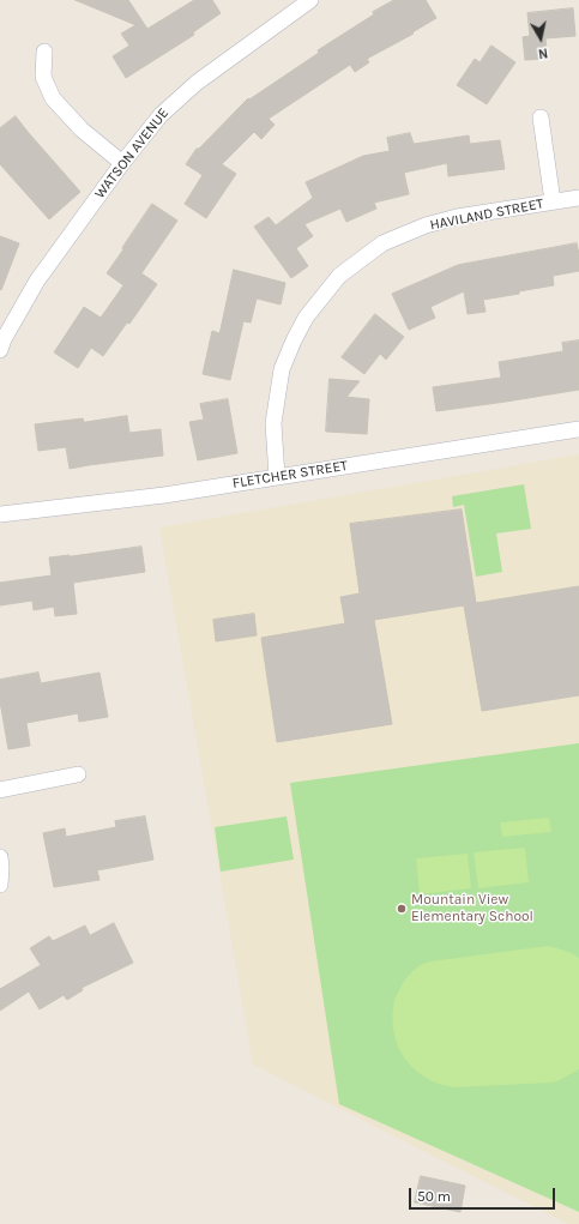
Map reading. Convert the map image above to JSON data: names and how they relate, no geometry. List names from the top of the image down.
{
  "streets": {
    "street": ["WATSON AVENUE", "HAVILAND STREET", "FLETCHER STREET"]
  },
  "crossings": [
    ["HAVILAND STREET", "FLETCHER STREET"]
  ],
  "places": ["Mountain View Elementary School"],
  "scale_bar": "50 m",
  "north": "bottom"
}
